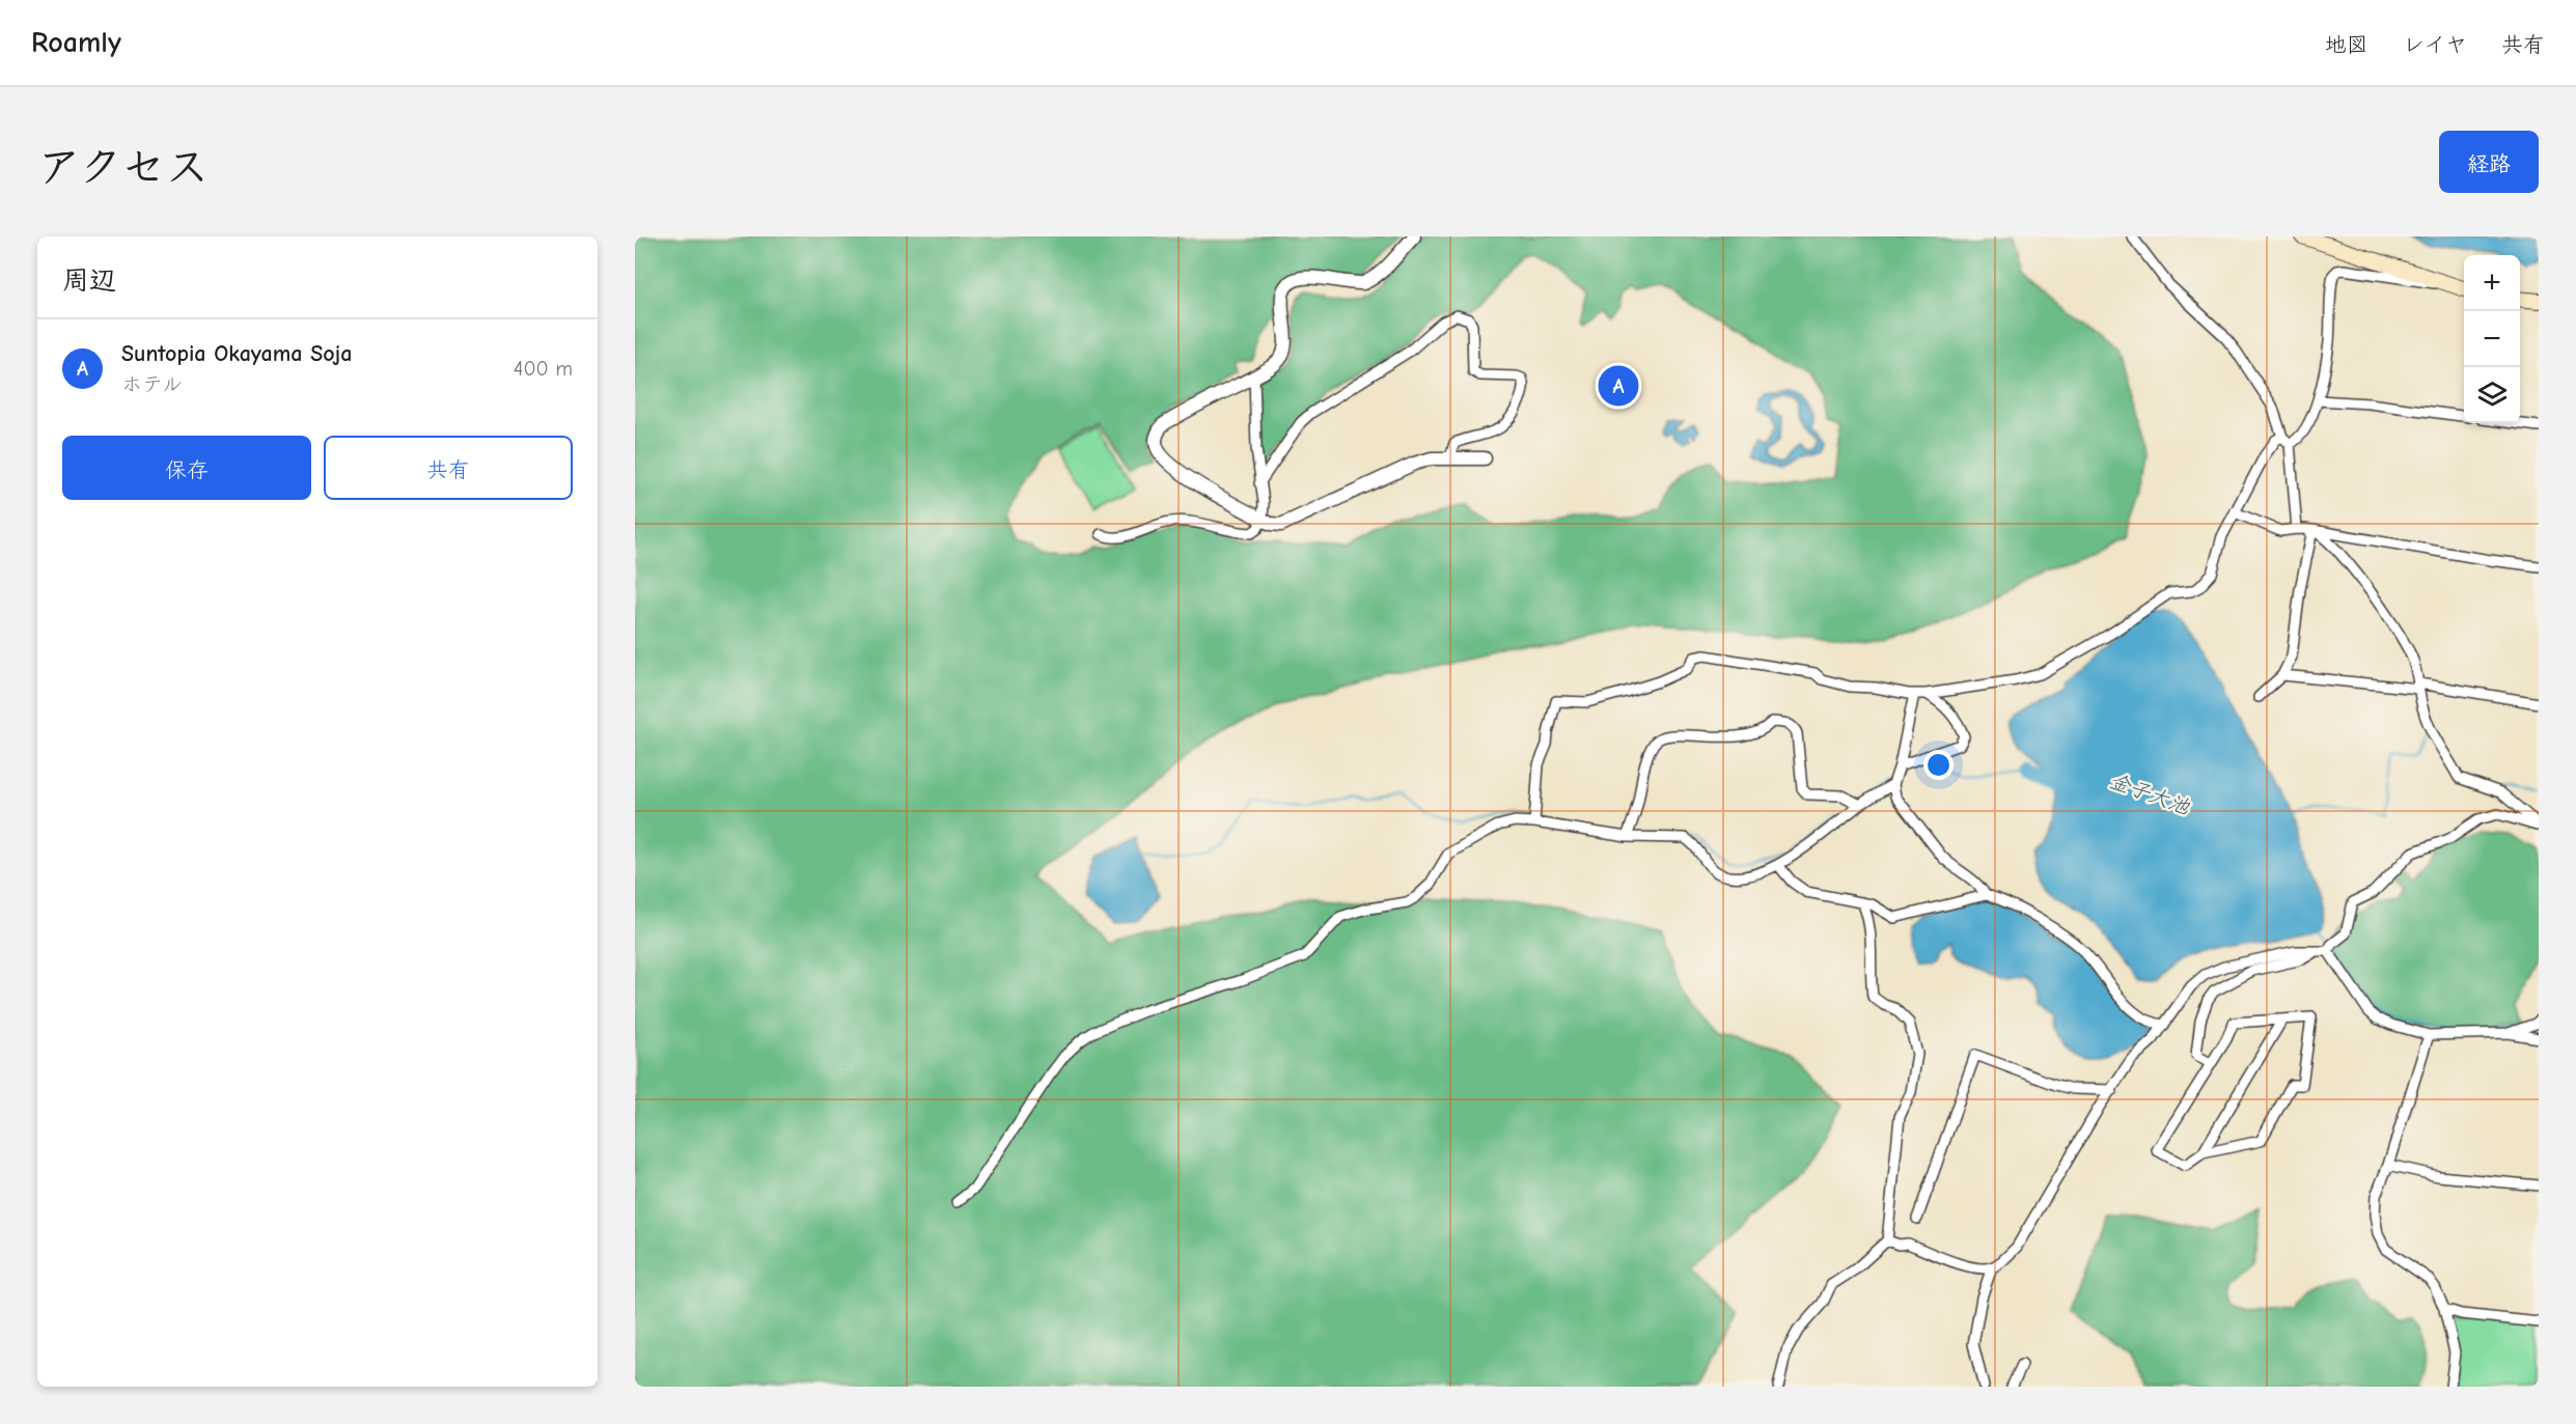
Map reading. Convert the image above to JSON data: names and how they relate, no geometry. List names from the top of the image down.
{
  "water": ["金子大池"],
  "page": {
    "header": "Roamly",
    "nav": ["地図", "レイヤ", "共有"],
    "title": "アクセス",
    "buttons": [
      "経路",
      ["保存", "共有"]
    ],
    "heading": "周辺",
    "map_buttons": ["+", "−"],
    "list": [
      {
        "mark": "A",
        "name": "Suntopia Okayama Soja",
        "note": "ホテル",
        "value": "400 m"
      }
    ],
    "pins": "A"
  }
}
